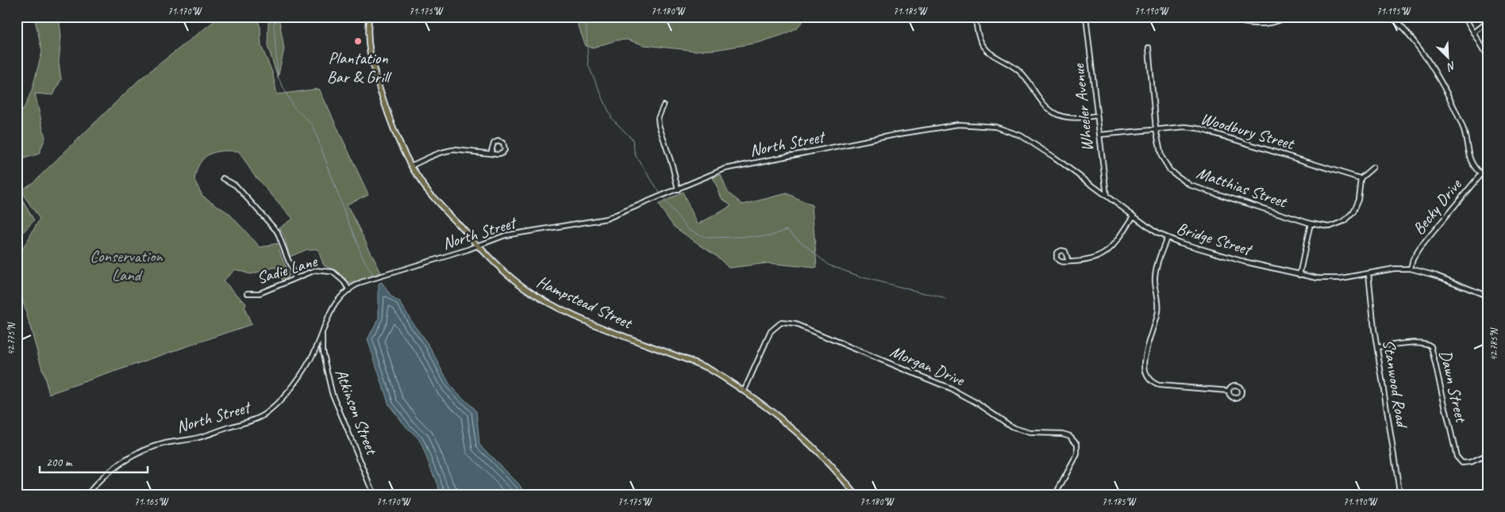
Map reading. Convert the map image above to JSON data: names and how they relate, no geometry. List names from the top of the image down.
{
  "streets": {
    "main road": ["Hampstead Street"],
    "street": [
      "Wheeler Avenue",
      "Woodbury Street",
      "North Street",
      "Matthias Street",
      "Becky Drive",
      "Bridge Street",
      "Sadie Lane",
      "Morgan Drive",
      "Stanwood Road",
      "Dawn Street",
      "Atkinson Street"
    ]
  },
  "crossings": [
    ["Wheeler Avenue", "Woodbury Street"],
    ["Wheeler Avenue", "Bridge Street"],
    ["Woodbury Street", "Matthias Street"],
    ["North Street", "Bridge Street"],
    ["North Street", "Sadie Lane"],
    ["North Street", "Hampstead Street"],
    ["North Street", "Atkinson Street"],
    ["Becky Drive", "Bridge Street"],
    ["Bridge Street", "Stanwood Road"],
    ["Hampstead Street", "Morgan Drive"],
    ["Stanwood Road", "Dawn Street"]
  ],
  "parks": ["Conservation Land"],
  "places": ["Plantation Bar & Grill"],
  "scale_bar": "200 m",
  "north": "bottom right",
  "coordinates": [
    "71.170°W",
    "71.175°W",
    "71.180°W",
    "71.185°W",
    "71.190°W",
    "71.195°W",
    "42.775°N",
    "42.785°N",
    "71.165°W"
  ]
}
